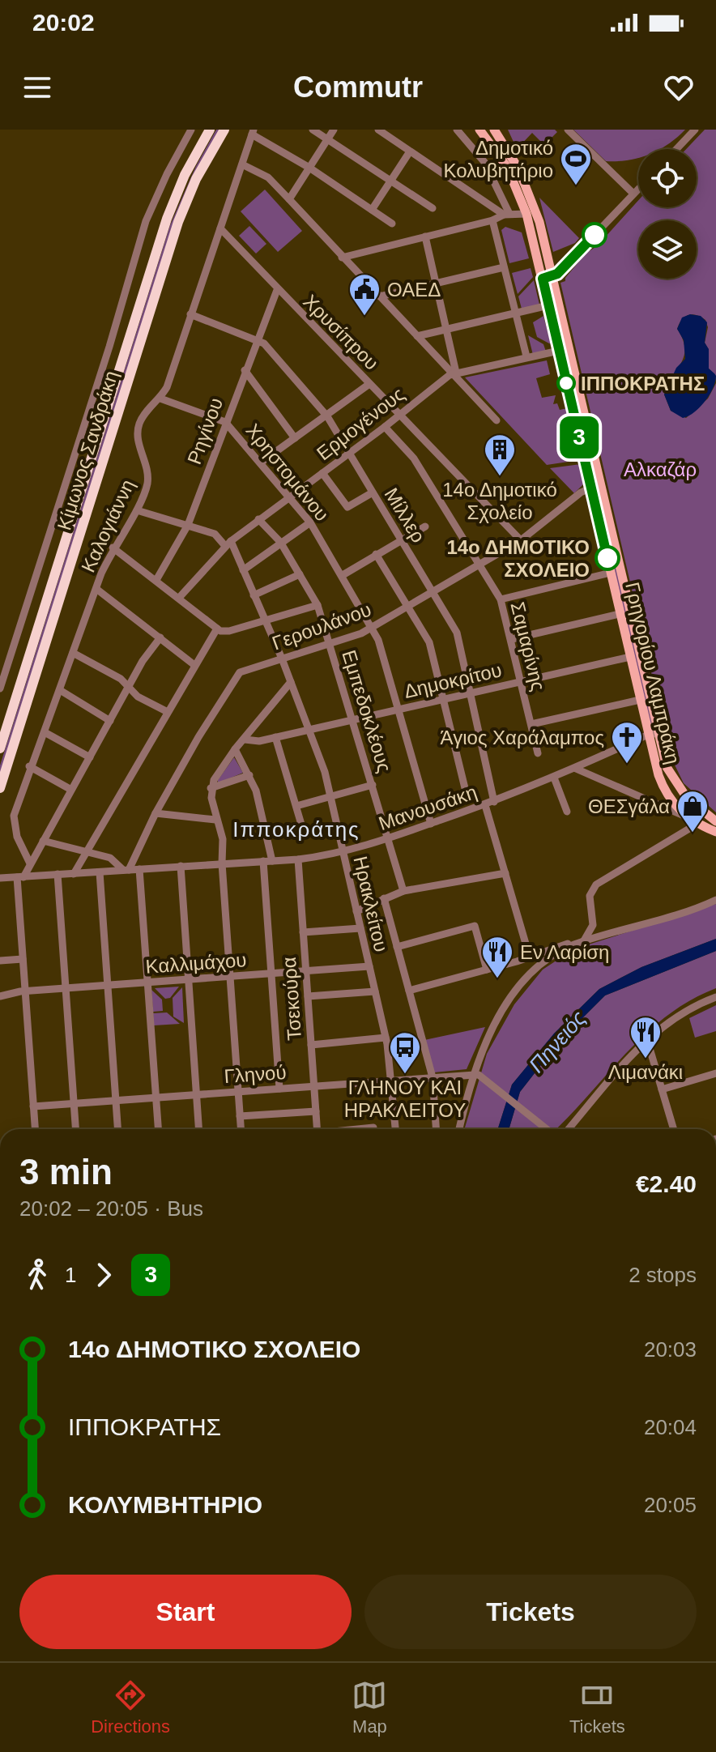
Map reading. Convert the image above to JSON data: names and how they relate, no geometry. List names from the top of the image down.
{
  "streets": {
    "highway": ["Κίμωνος Σανδράκη"],
    "main road": ["Γρηγορίου Λαμπράκη"],
    "street": [
      "Χρυσίπpου",
      "Ερμογένους",
      "Ρηγίνου",
      "Χρηστομάνου",
      "Μίλλερ",
      "Καλογιάννη",
      "Γερουλάνου",
      "Σαμαρίνης",
      "Δημοκρίτου",
      "Εμπεδοκλέους",
      "Μανουσάκη",
      "Ηρακλείτου",
      "Καλλιμάχου",
      "Τσεκούρα",
      "Γληνού"
    ]
  },
  "crossings": [
    ["Χρυσίπpου", "Ερμογένους"],
    ["Χρυσίπpου", "Ρηγίνου"],
    ["Χρυσίπpου", "Καλογιάννη"],
    ["Χρυσίπpου", "Γερουλάνου"],
    ["Ερμογένους", "Χρηστομάνου"],
    ["Ερμογένους", "Μίλλερ"],
    ["Ερμογένους", "Σαμαρίνης"],
    ["Ερμογένους", "Γρηγορίου Λαμπράκη"],
    ["Ερμογένους", "Εμπεδοκλέους"],
    ["Ερμογένους", "Ηρακλείτου"],
    ["Ρηγίνου", "Χρηστομάνου"],
    ["Ρηγίνου", "Μίλλερ"],
    ["Χρηστομάνου", "Καλογιάννη"],
    ["Χρηστομάνου", "Γερουλάνου"],
    ["Χρηστομάνου", "Δημοκρίτου"],
    ["Χρηστομάνου", "Μανουσάκη"],
    ["Μίλλερ", "Καλογιάννη"],
    ["Μίλλερ", "Γερουλάνου"],
    ["Μίλλερ", "Δημοκρίτου"],
    ["Μίλλερ", "Μανουσάκη"],
    ["Γερουλάνου", "Σαμαρίνης"],
    ["Γερουλάνου", "Γρηγορίου Λαμπράκη"],
    ["Γερουλάνου", "Εμπεδοκλέους"],
    ["Γερουλάνου", "Μανουσάκη"],
    ["Γερουλάνου", "Ηρακλείτου"],
    ["Σαμαρίνης", "Δημοκρίτου"],
    ["Γρηγορίου Λαμπράκη", "Δημοκρίτου"],
    ["Γρηγορίου Λαμπράκη", "Μανουσάκη"],
    ["Δημοκρίτου", "Εμπεδοκλέους"],
    ["Δημοκρίτου", "Ηρακλείτου"],
    ["Εμπεδοκλέους", "Μανουσάκη"],
    ["Μανουσάκη", "Ηρακλείτου"],
    ["Μανουσάκη", "Τσεκούρα"],
    ["Ηρακλείτου", "Καλλιμάχου"],
    ["Ηρακλείτου", "Γληνού"],
    ["Καλλιμάχου", "Τσεκούρα"],
    ["Τσεκούρα", "Γληνού"]
  ],
  "districts": ["Ιπποκράτης"],
  "water": ["Πηνειός"],
  "parks": ["Αλκαζάρ"],
  "places": {
    "sports": ["Δημοτικό Κολυβητήριο"],
    "public building": ["ΟΑΕΔ"],
    "other": ["ΙΠΠΟΚΡΑΤΗΣ", "14ο ΔΗΜΟΤΙΚΟ ΣΧΟΛΕΙΟ"],
    "building": ["14ο Δημοτικό Σχολείο"],
    "church": ["Άγιος Χαράλαμπος"],
    "shop": ["ΘΕΣγάλα"],
    "restaurant": ["Εν Λαρίση", "Λιμανάκι"],
    "bus stop": ["ΓΛΗΝΟΥ ΚΑΙ ΗΡΑΚΛΕΙΤΟΥ"]
  },
  "lines": ["bus line 3"],
  "page": {
    "status": "20:02",
    "header": "Commutr",
    "on_map": "3",
    "heading": ["3 min", "20:02 – 20:05 · Bus", "€2.40"],
    "legs": ["1", "3", "2 stops"],
    "list": [
      {
        "name": "14ο ΔΗΜΟΤΙΚΟ ΣΧΟΛΕΙΟ",
        "value": "20:03"
      },
      {
        "name": "ΙΠΠΟΚΡΑΤΗΣ",
        "value": "20:04"
      },
      {
        "name": "ΚΟΛΥΜΒΗΤΗΡΙΟ",
        "value": "20:05"
      }
    ],
    "buttons": ["Start", "Tickets"],
    "tabs": ["Directions", "Map", "Tickets"]
  }
}
